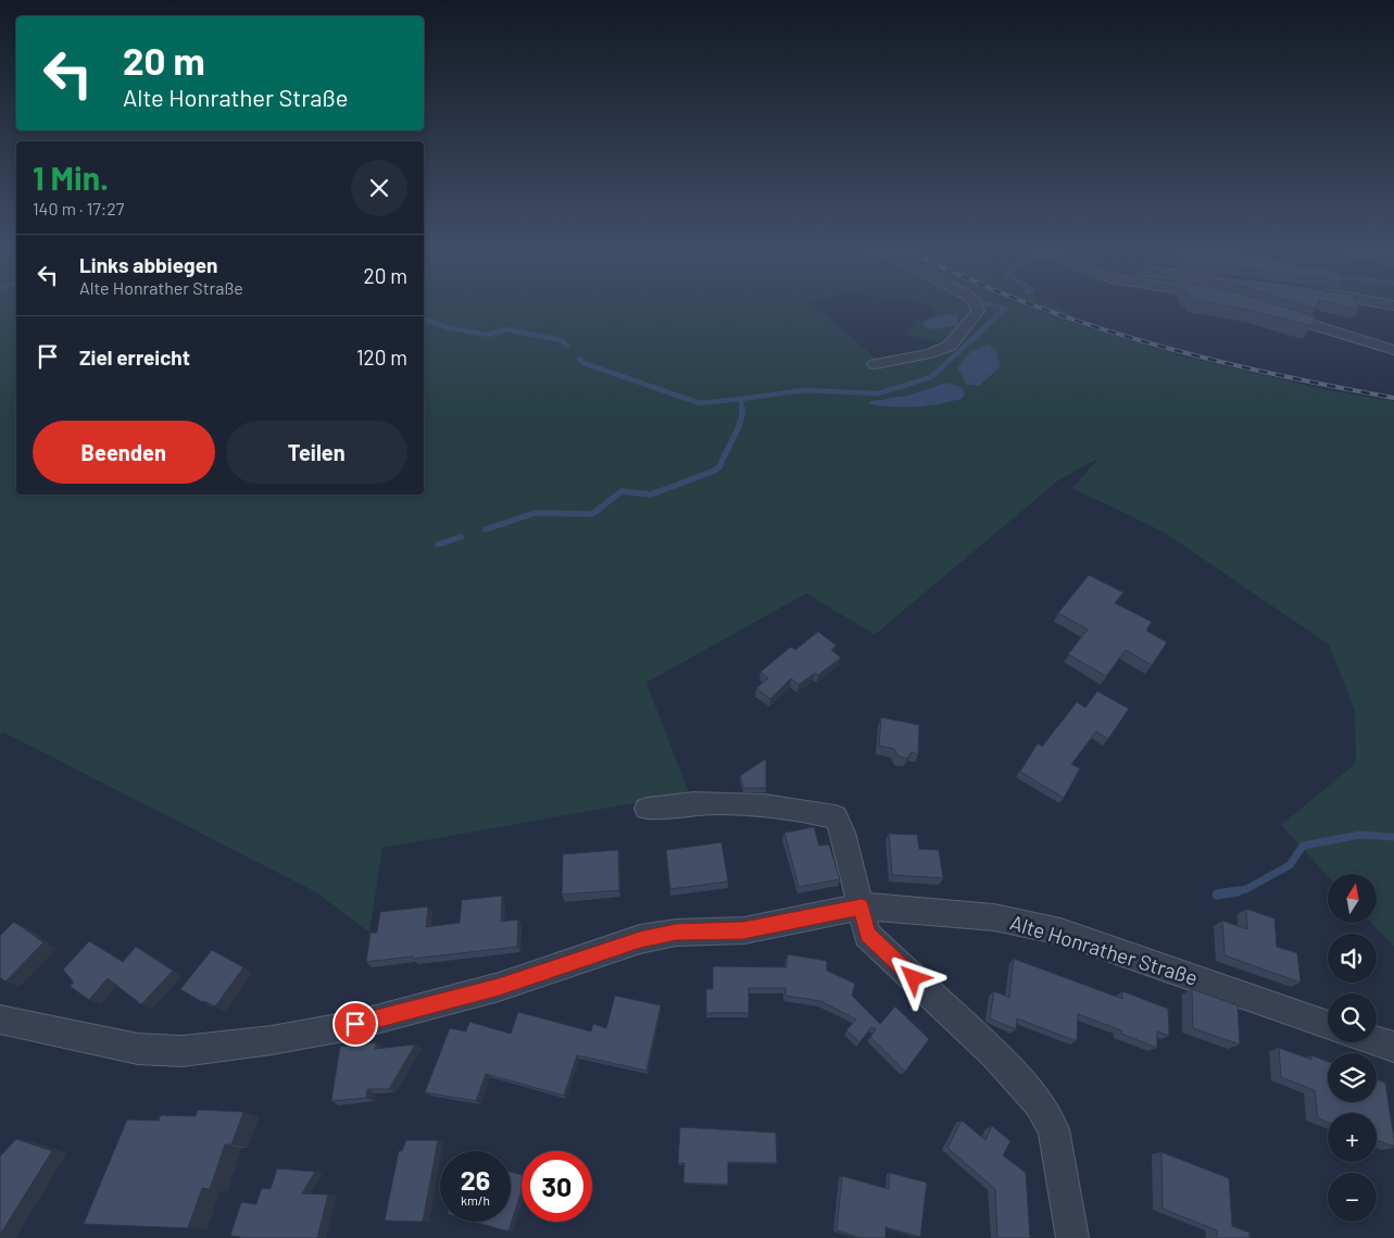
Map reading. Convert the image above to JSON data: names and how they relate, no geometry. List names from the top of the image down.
{
  "streets": {
    "street": ["Alte Honrather Straße"]
  },
  "north": "top",
  "page": {
    "turn": ["20 m", "Alte Honrather Straße"],
    "heading": ["1 Min.", "140 m · 17:27"],
    "list": [
      {
        "name": "Links abbiegen",
        "note": "Alte Honrather Straße",
        "value": "20 m"
      },
      {
        "name": "Ziel erreicht",
        "value": "120 m"
      }
    ],
    "buttons": ["Beenden", "Teilen"],
    "map_buttons": ["+", "−"],
    "speed": "26 km/h",
    "limit": "30"
  }
}
